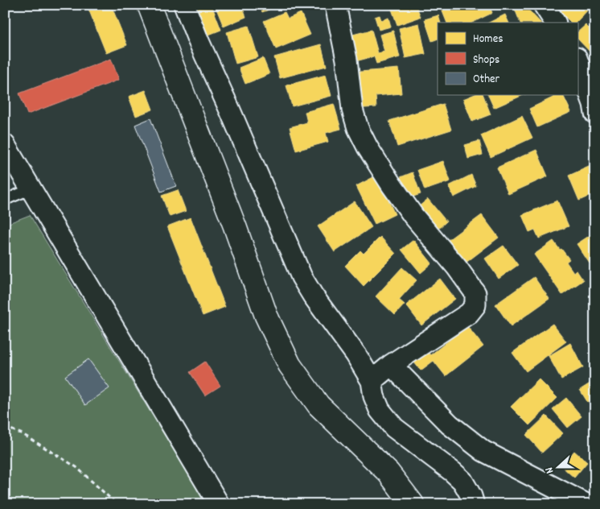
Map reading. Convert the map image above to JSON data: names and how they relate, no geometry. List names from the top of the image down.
{
  "legend": ["Homes", "Shops", "Other"],
  "north": "left"
}
